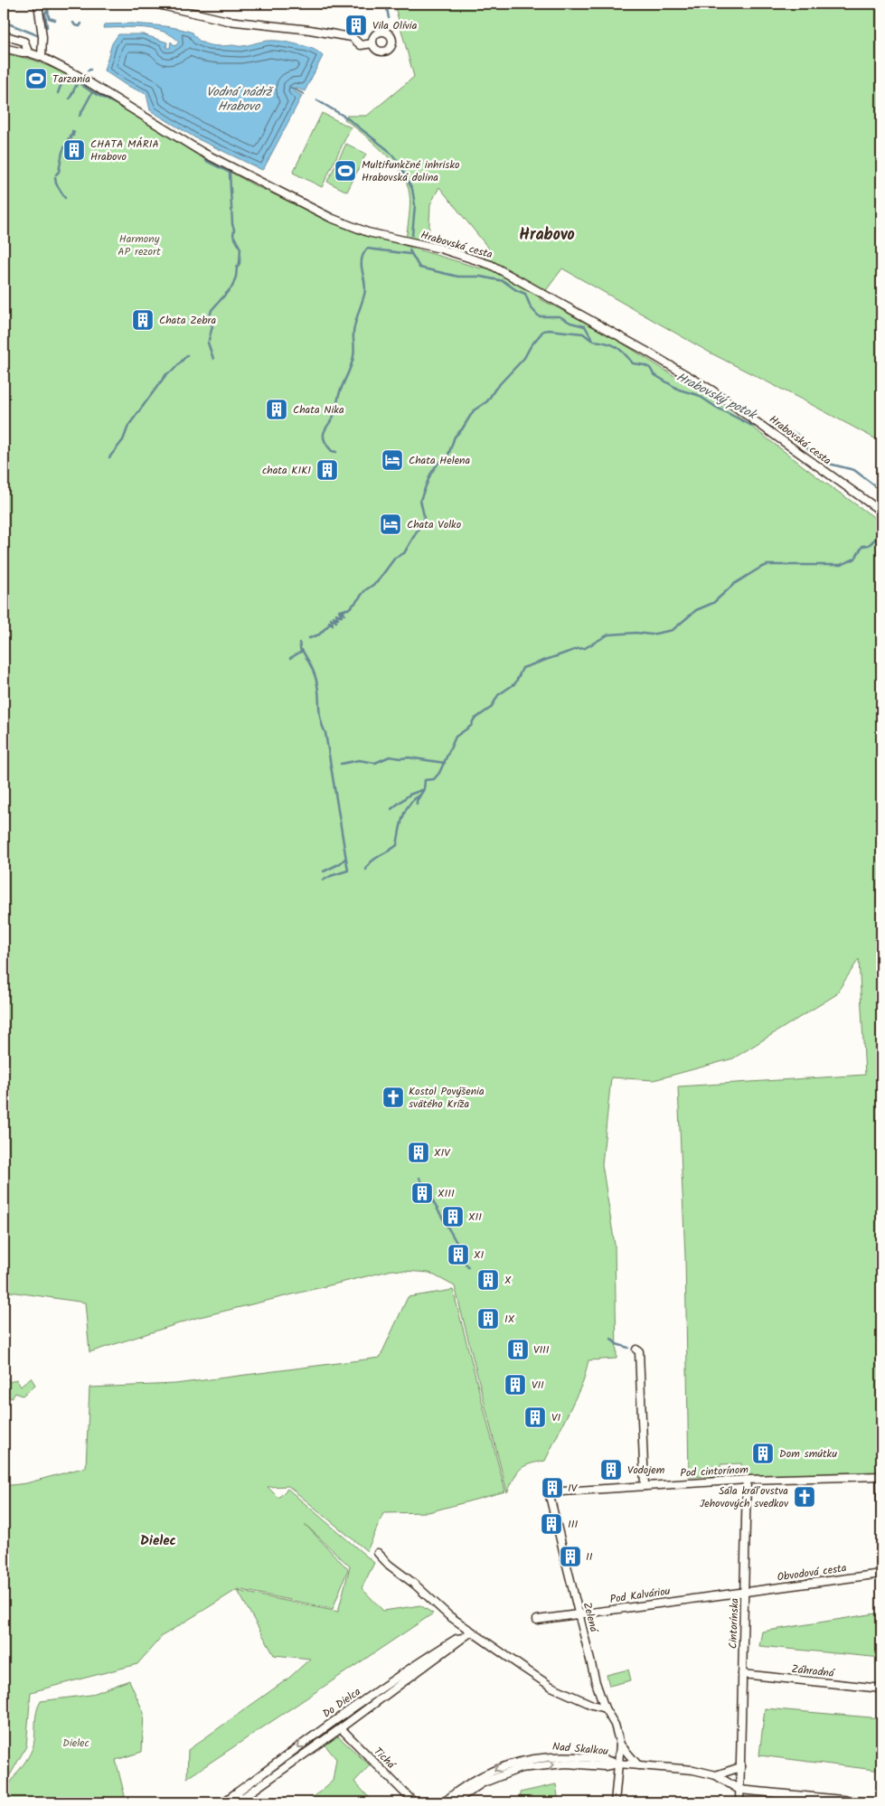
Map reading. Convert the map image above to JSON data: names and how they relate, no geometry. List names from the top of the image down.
{
  "streets": {
    "street": [
      "Hrabovská cesta",
      "Pod cintorínom",
      "Obvodová cesta",
      "Pod Kalváriou",
      "Zelená",
      "Cintorínska",
      "Záhradná",
      "Do Dielca",
      "Nad Skalkou",
      "Tichá"
    ]
  },
  "crossings": [
    ["Pod cintorínom", "Zelená"],
    ["Pod cintorínom", "Cintorínska"],
    ["Obvodová cesta", "Pod Kalváriou"],
    ["Obvodová cesta", "Cintorínska"],
    ["Pod Kalváriou", "Zelená"],
    ["Pod Kalváriou", "Cintorínska"],
    ["Zelená", "Nad Skalkou"],
    ["Cintorínska", "Záhradná"],
    ["Cintorínska", "Nad Skalkou"],
    ["Do Dielca", "Tichá"]
  ],
  "districts": ["Hrabovo", "Dielec"],
  "water": ["Vodná nádrž Hrabovo", "Hrabovský potok"],
  "parks": ["Harmony AP rezort", "Dielec"],
  "places": {
    "building": [
      "Vila Olívia",
      "CHATA MÁRIA Hrabovo",
      "Chata Zebra",
      "Chata Nika",
      "chata KIKI",
      "XIV",
      "XIII",
      "XII",
      "XI",
      "X",
      "IX",
      "VIII",
      "VII",
      "VI",
      "Dom smútku",
      "Vodojem",
      "IV",
      "III",
      "II"
    ],
    "sports": ["Tarzania", "Multifunkčné inhrisko Hrabovská dolina"],
    "hotel": ["Chata Helena", "Chata Volko"],
    "church": ["Kostol Povýšenia svätého Kríža", "Sála kráľovstva Jehovových svedkov"]
  }
}
